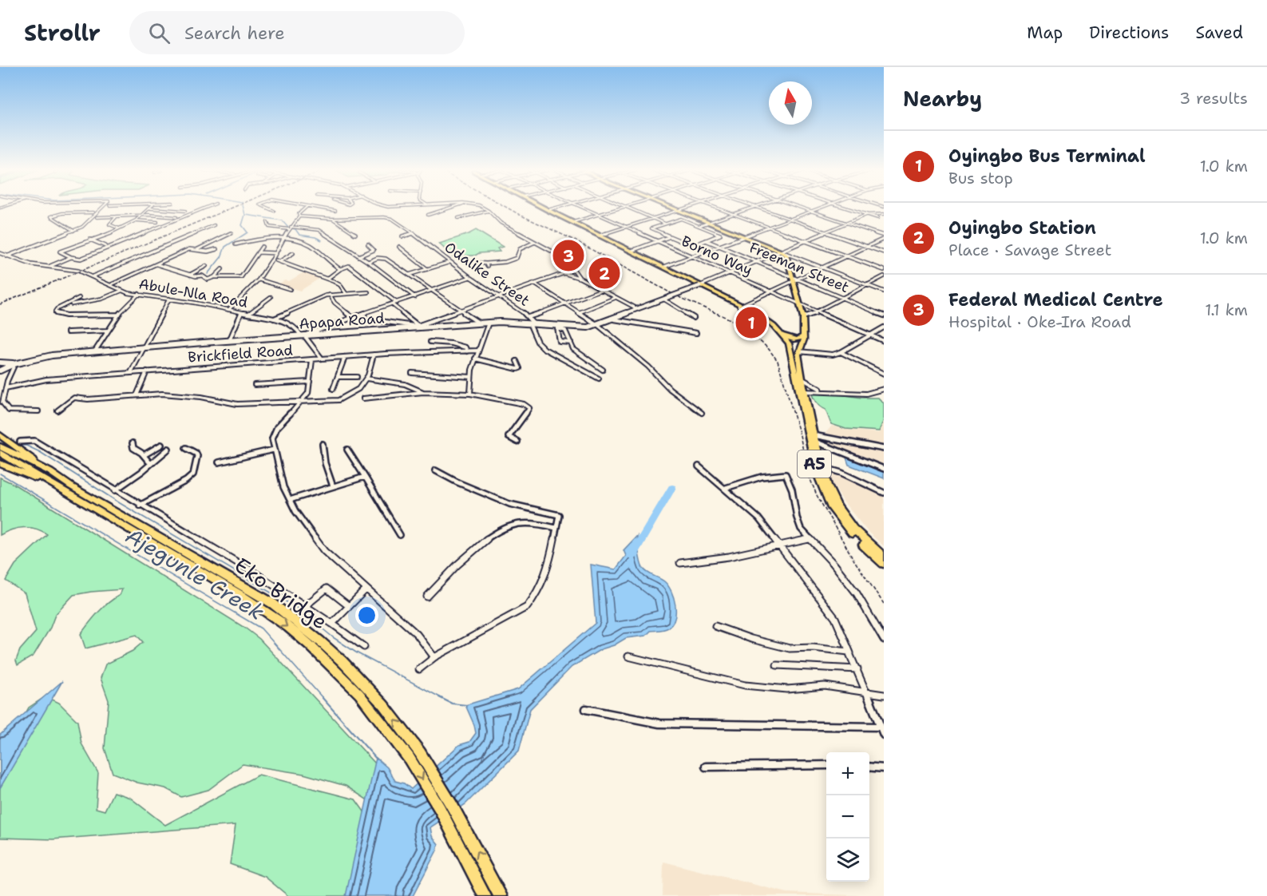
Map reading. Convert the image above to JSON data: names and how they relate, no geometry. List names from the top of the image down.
{
  "streets": {
    "highway": ["A5", "Eko Bridge"],
    "street": [
      "Borno Way",
      "Freeman Street",
      "Odalike Street",
      "Abule-Nla Road",
      "Apapa Road",
      "Brickfield Road"
    ]
  },
  "crossings": [
    ["Odalike Street", "Apapa Road"],
    ["Abule-Nla Road", "Apapa Road"],
    ["Abule-Nla Road", "Brickfield Road"],
    ["Apapa Road", "A5"]
  ],
  "water": ["Ajegunle Creek"],
  "north": "top",
  "page": {
    "header": "Strollr",
    "search": "Search here",
    "nav": ["Map", "Directions", "Saved"],
    "heading": ["Nearby", "3 results"],
    "list": [
      {
        "mark": "1",
        "name": "Oyingbo Bus Terminal",
        "note": "Bus stop",
        "value": "1.0 km"
      },
      {
        "mark": "2",
        "name": "Oyingbo Station",
        "note": "Place · Savage Street",
        "value": "1.0 km"
      },
      {
        "mark": "3",
        "name": "Federal Medical Centre",
        "note": "Hospital · Oke-Ira Road",
        "value": "1.1 km"
      }
    ],
    "pins": ["3", "2", "1"],
    "map_buttons": ["+", "−"]
  }
}
